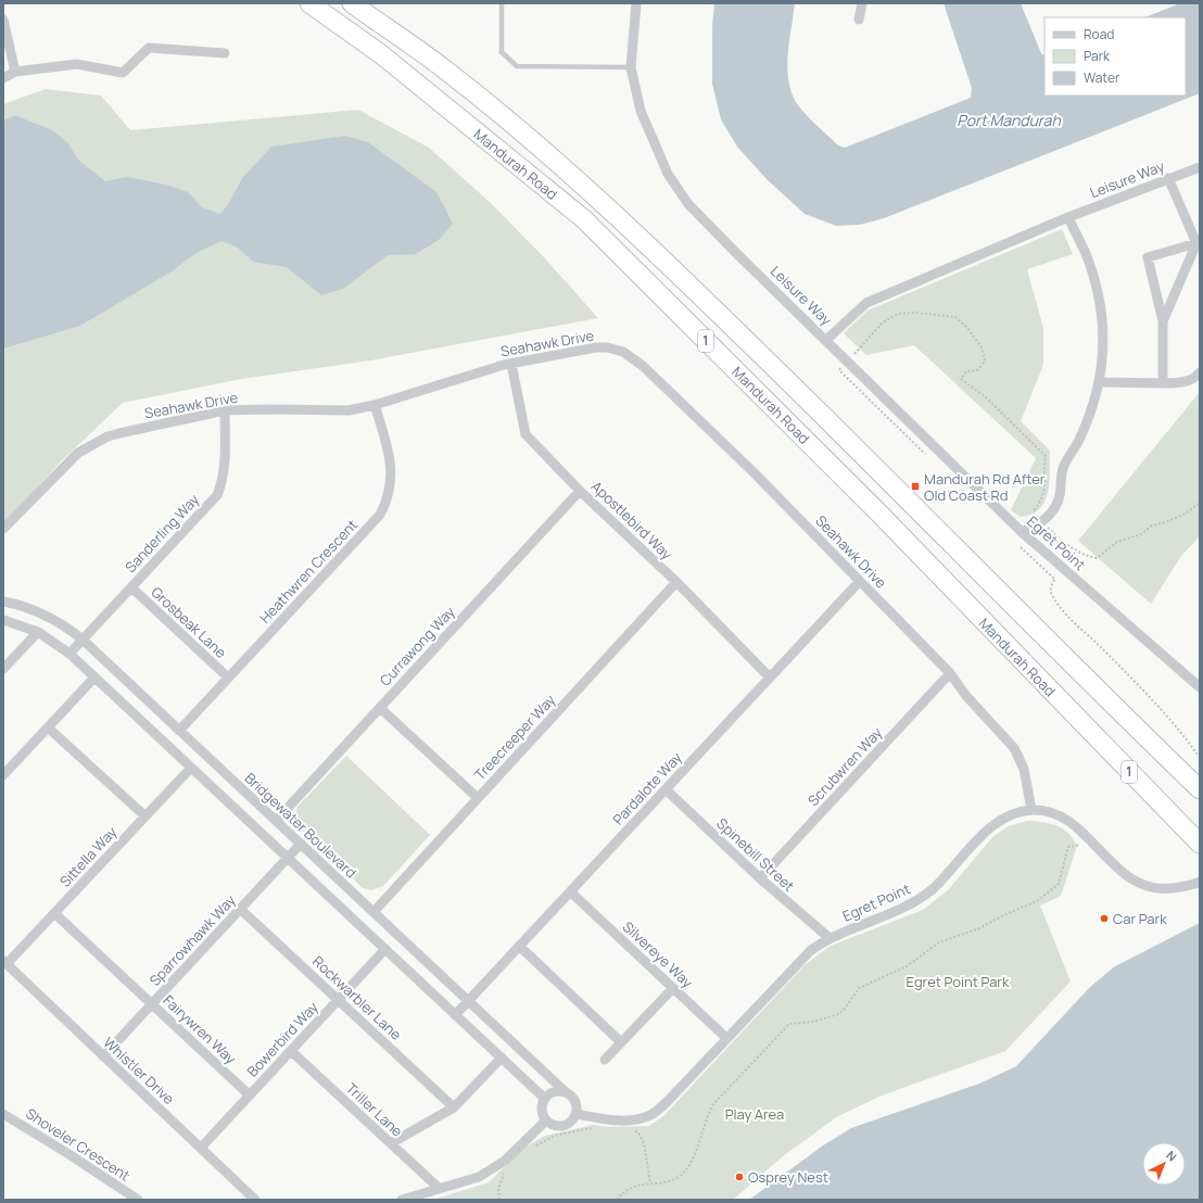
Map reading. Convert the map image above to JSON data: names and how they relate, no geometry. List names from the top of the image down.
{
  "streets": {
    "highway": ["Mandurah Road", "1"],
    "street": [
      "Leisure Way",
      "Seahawk Drive",
      "Apostlebird Way",
      "Sanderling Way",
      "Egret Point",
      "Heathwren Crescent",
      "Grosbeak Lane",
      "Currawong Way",
      "Treecreeper Way",
      "Scrubwren Way",
      "Pardalote Way",
      "Bridgewater Boulevard",
      "Spinebill Street",
      "Sittella Way",
      "Sparrowhawk Way",
      "Silvereye Way",
      "Rockwarbler Lane",
      "Fairywren Way",
      "Bowerbird Way",
      "Whistler Drive",
      "Triller Lane",
      "Shoveler Crescent"
    ]
  },
  "crossings": [
    ["Leisure Way", "Egret Point"],
    ["Seahawk Drive", "Apostlebird Way"],
    ["Seahawk Drive", "Sanderling Way"],
    ["Seahawk Drive", "Egret Point"],
    ["Seahawk Drive", "Heathwren Crescent"],
    ["Seahawk Drive", "Scrubwren Way"],
    ["Seahawk Drive", "Pardalote Way"],
    ["Apostlebird Way", "Currawong Way"],
    ["Apostlebird Way", "Treecreeper Way"],
    ["Apostlebird Way", "Pardalote Way"],
    ["Sanderling Way", "Grosbeak Lane"],
    ["Sanderling Way", "Bridgewater Boulevard"],
    ["Egret Point", "Bridgewater Boulevard"],
    ["Egret Point", "Spinebill Street"],
    ["Egret Point", "Silvereye Way"],
    ["Heathwren Crescent", "Grosbeak Lane"],
    ["Heathwren Crescent", "Bridgewater Boulevard"],
    ["Currawong Way", "Bridgewater Boulevard"],
    ["Treecreeper Way", "Bridgewater Boulevard"],
    ["Scrubwren Way", "Spinebill Street"],
    ["Pardalote Way", "Bridgewater Boulevard"],
    ["Pardalote Way", "Spinebill Street"],
    ["Pardalote Way", "Silvereye Way"],
    ["Bridgewater Boulevard", "Sparrowhawk Way"],
    ["Sittella Way", "Fairywren Way"],
    ["Sittella Way", "Whistler Drive"],
    ["Sparrowhawk Way", "Rockwarbler Lane"],
    ["Sparrowhawk Way", "Fairywren Way"],
    ["Sparrowhawk Way", "Whistler Drive"],
    ["Rockwarbler Lane", "Bowerbird Way"],
    ["Fairywren Way", "Bowerbird Way"],
    ["Bowerbird Way", "Whistler Drive"],
    ["Bowerbird Way", "Triller Lane"]
  ],
  "water": ["Port Mandurah"],
  "parks": ["Egret Point Park", "Play Area"],
  "places": {
    "transit": ["Mandurah Rd After Old Coast Rd"],
    "other": ["Car Park", "Osprey Nest"]
  },
  "legend": ["Road", "Park", "Water"],
  "north": "top right"
}
